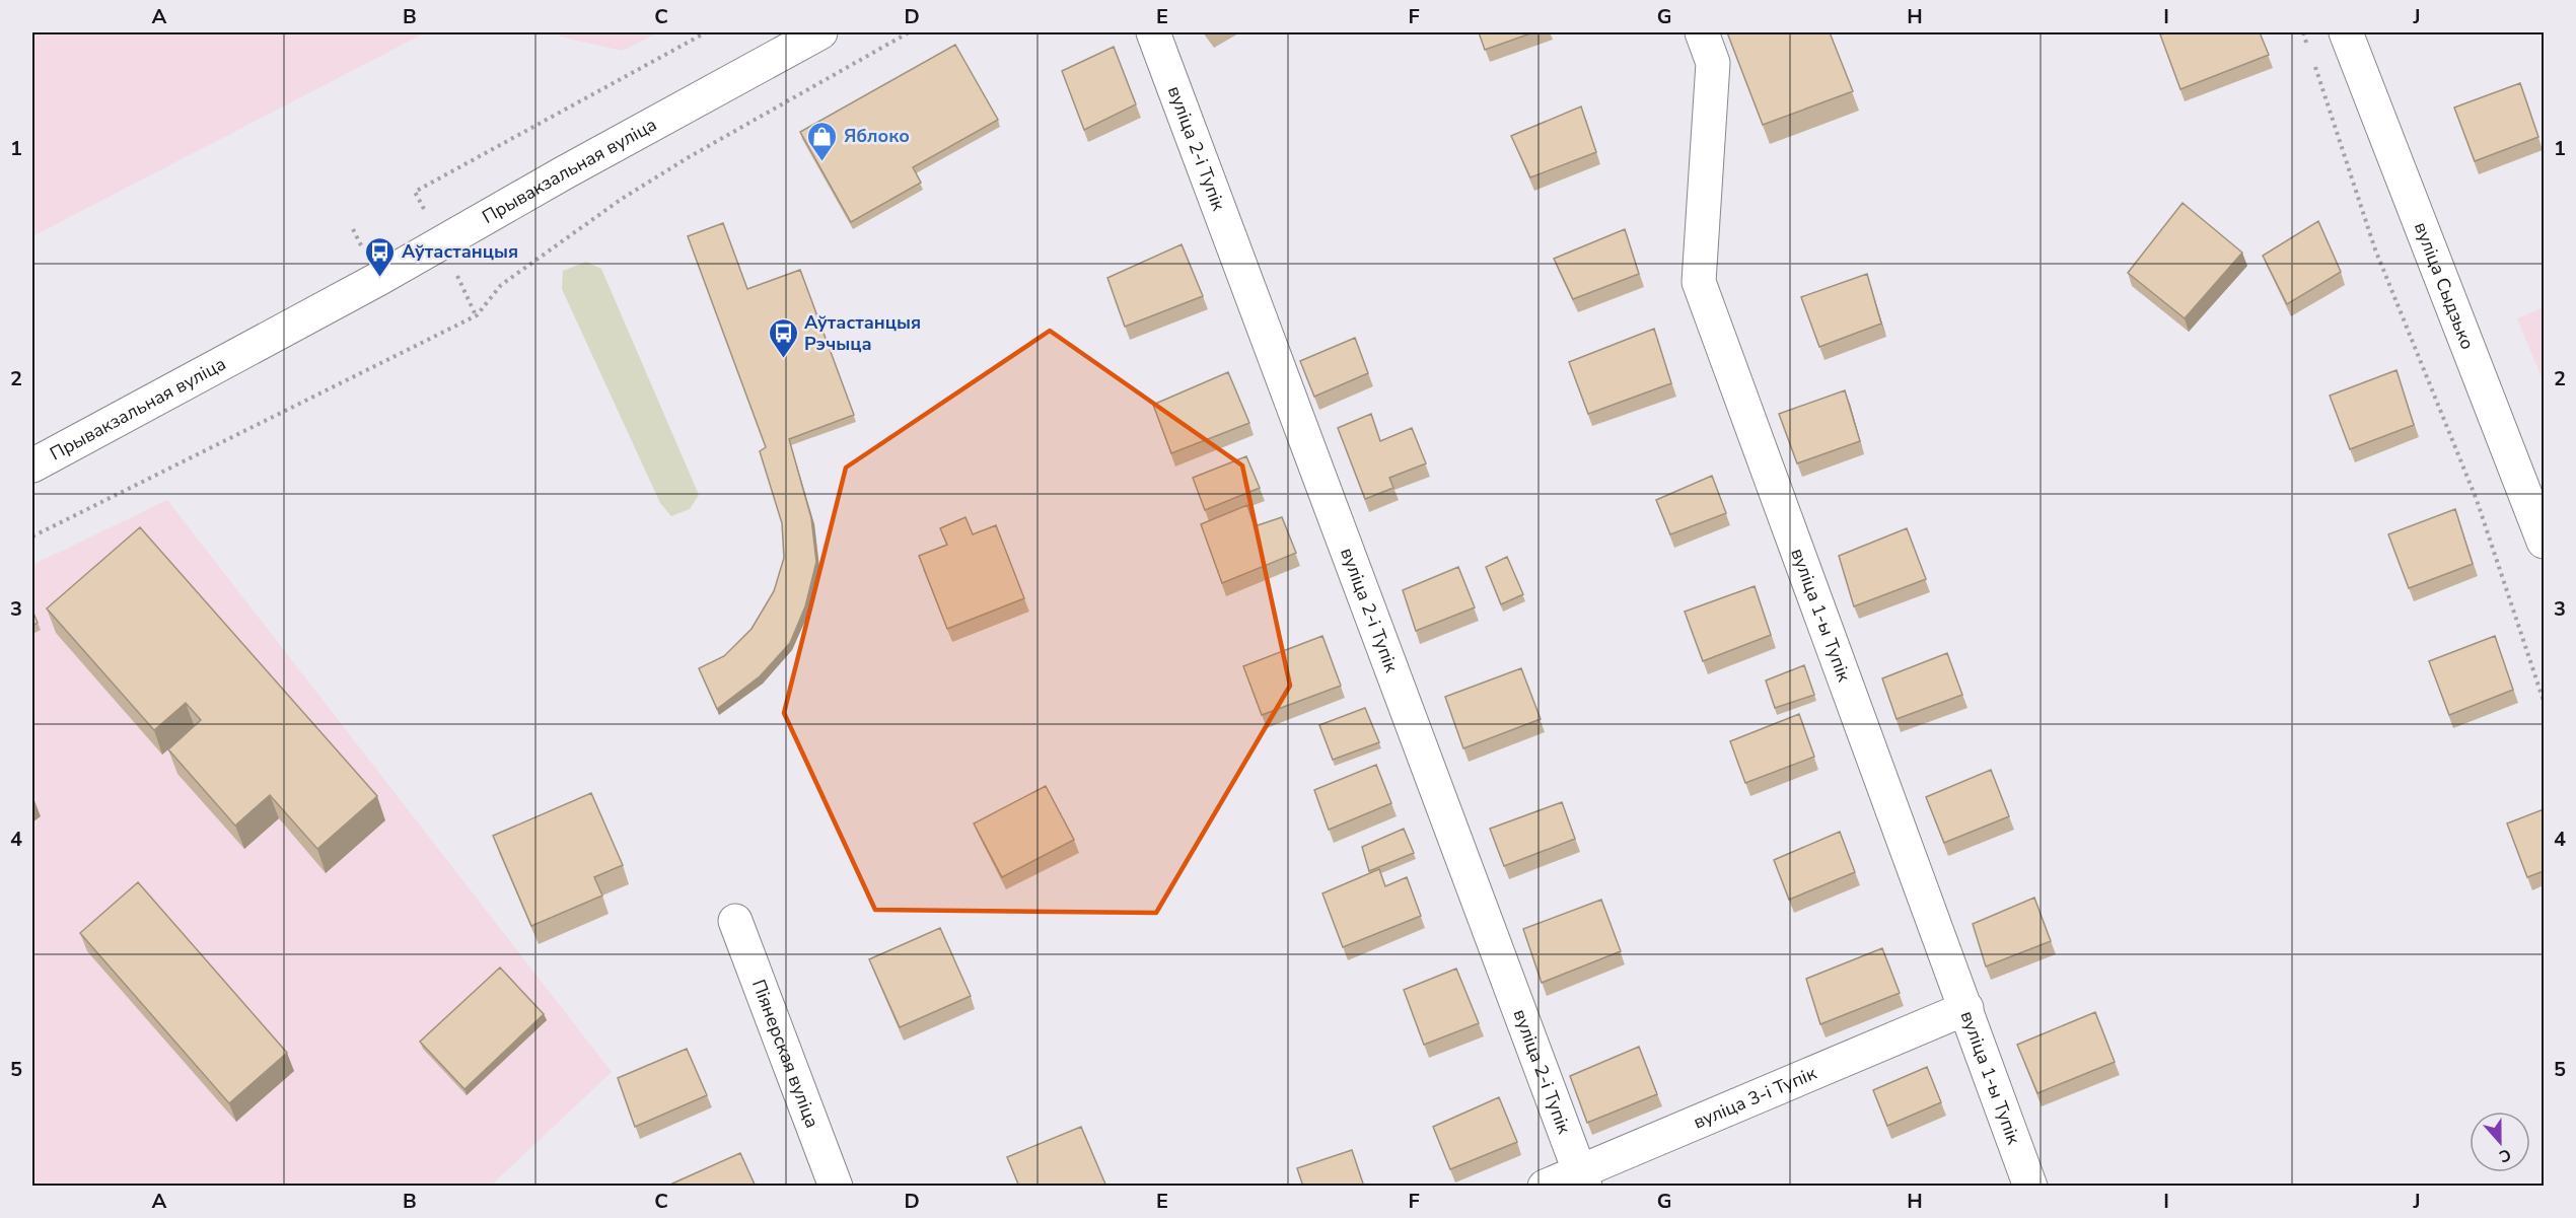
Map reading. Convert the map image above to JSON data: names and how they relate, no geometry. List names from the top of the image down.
{
  "streets": {
    "street": [
      "вуліца 2-і Тупік",
      "Прывакзальная вуліца",
      "вуліца Сыдзько",
      "вуліца 1-ы Тупік",
      "Піянерская вуліца",
      "вуліца 3-і Тупік"
    ]
  },
  "crossings": [
    ["вуліца 2-і Тупік", "вуліца 3-і Тупік"],
    ["вуліца 1-ы Тупік", "вуліца 3-і Тупік"]
  ],
  "places": {
    "shop": ["Яблоко"],
    "bus stop": ["Аўтастанцыя", "Аўтастанцыя Рэчыца"]
  },
  "north": "bottom",
  "grid": {
    "columns": [
      "A",
      "B",
      "C",
      "D",
      "E",
      "F",
      "G",
      "H",
      "I",
      "J"
    ],
    "rows": [
      "1",
      "2",
      "3",
      "4",
      "5"
    ]
  }
}
